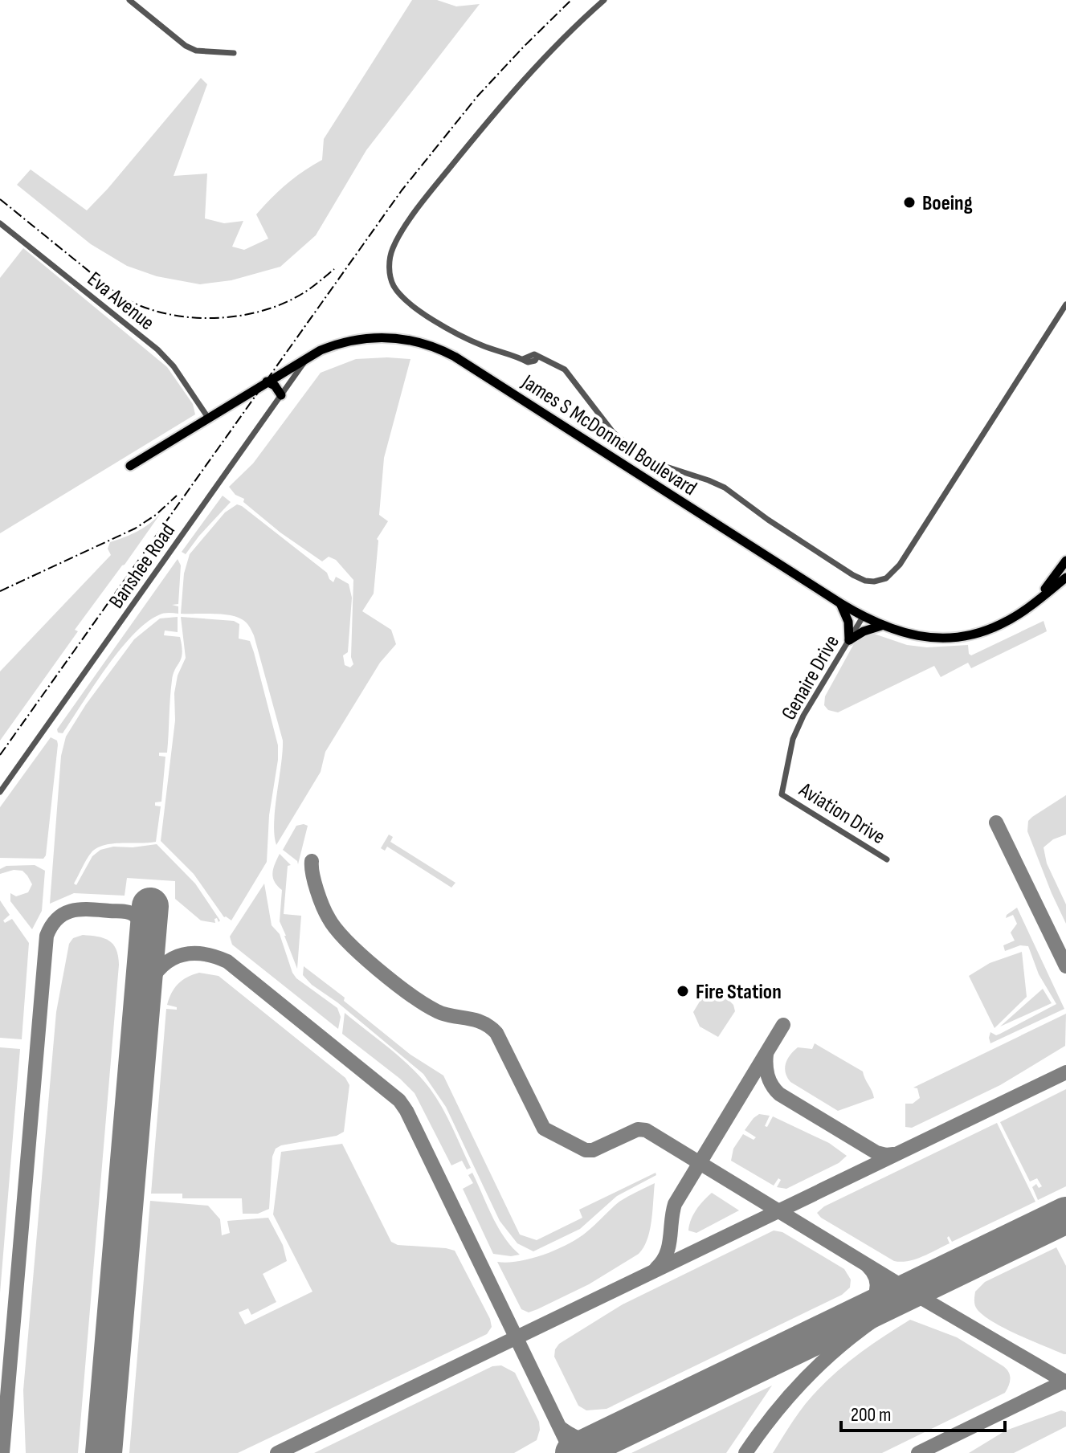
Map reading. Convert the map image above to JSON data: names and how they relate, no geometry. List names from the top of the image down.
{
  "streets": {
    "main road": ["James S McDonnell Boulevard"],
    "street": [
      "Eva Avenue",
      "Banshee Road",
      "Genaire Drive",
      "Aviation Drive"
    ]
  },
  "crossings": [
    ["Eva Avenue", "James S McDonnell Boulevard"],
    ["James S McDonnell Boulevard", "Banshee Road"],
    ["James S McDonnell Boulevard", "Genaire Drive"],
    ["Genaire Drive", "Aviation Drive"]
  ],
  "places": ["Boeing", "Fire Station"],
  "scale_bar": "200 m"
}
